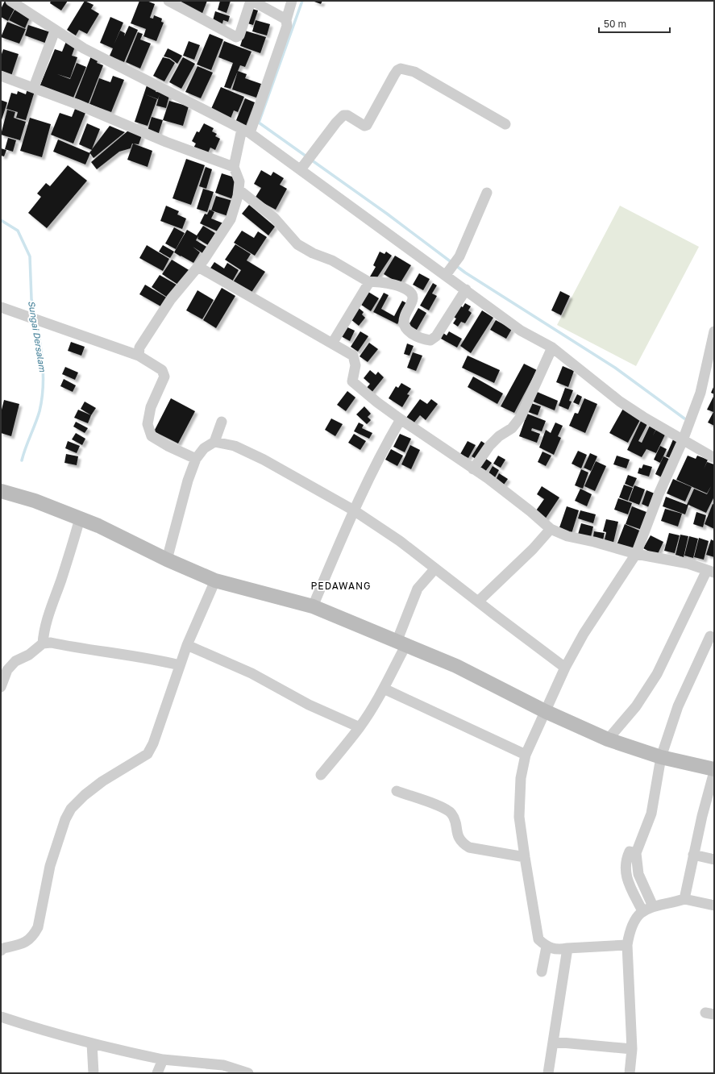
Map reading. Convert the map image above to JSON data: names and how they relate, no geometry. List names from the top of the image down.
{
  "districts": ["PEDAWANG"],
  "water": ["Sungai Dersalam"],
  "scale_bar": "50 m"
}
